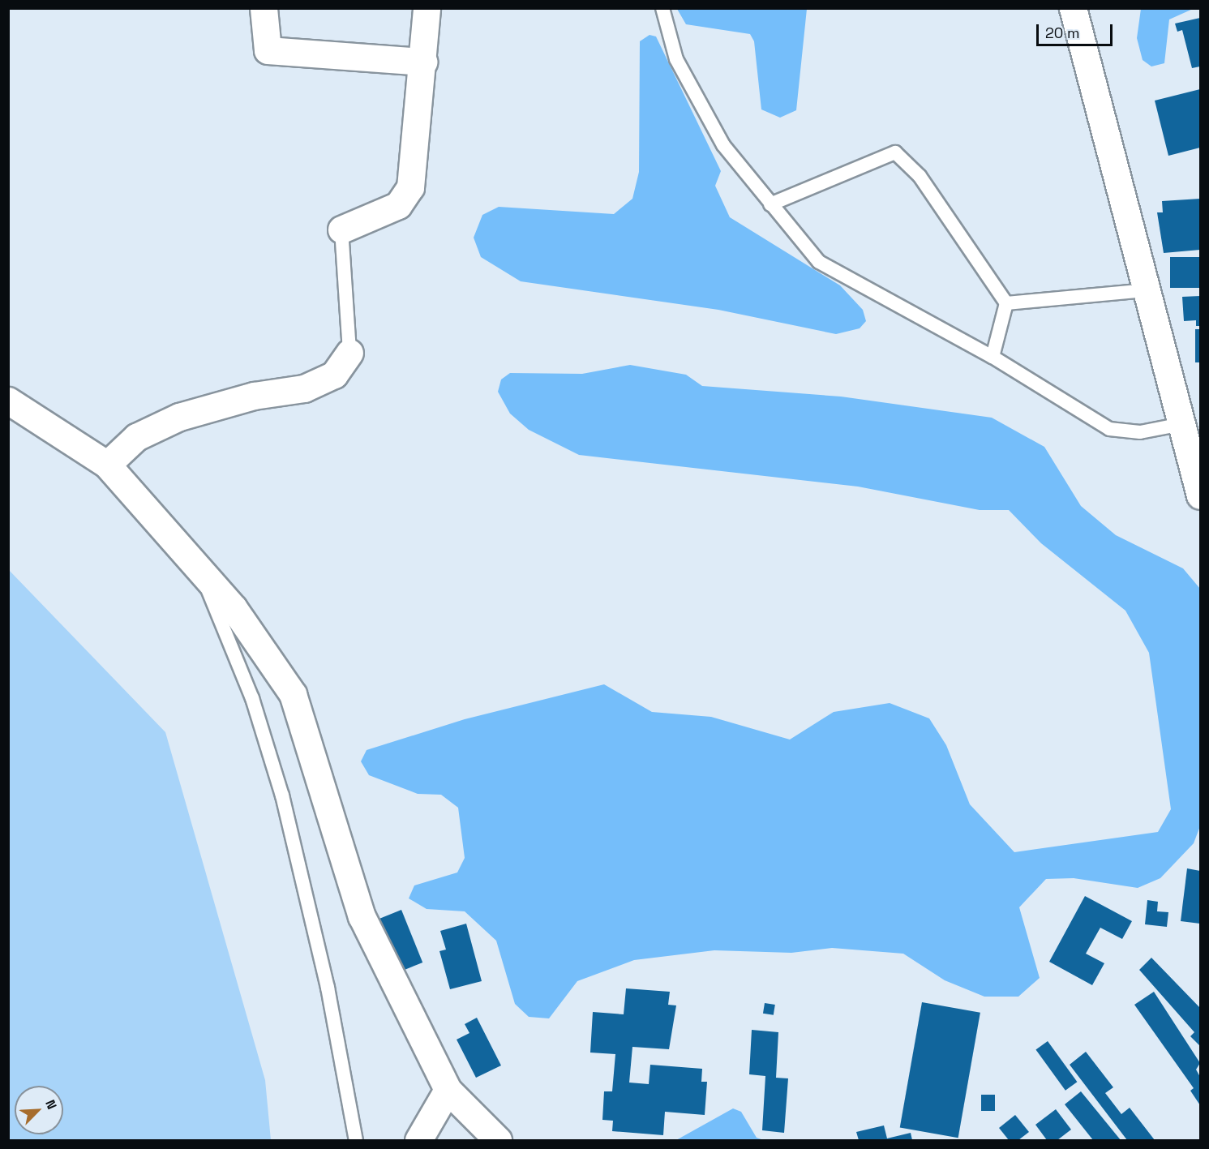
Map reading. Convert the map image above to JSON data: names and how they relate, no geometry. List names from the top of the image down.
{
  "scale_bar": "20 m",
  "north": "top right"
}
